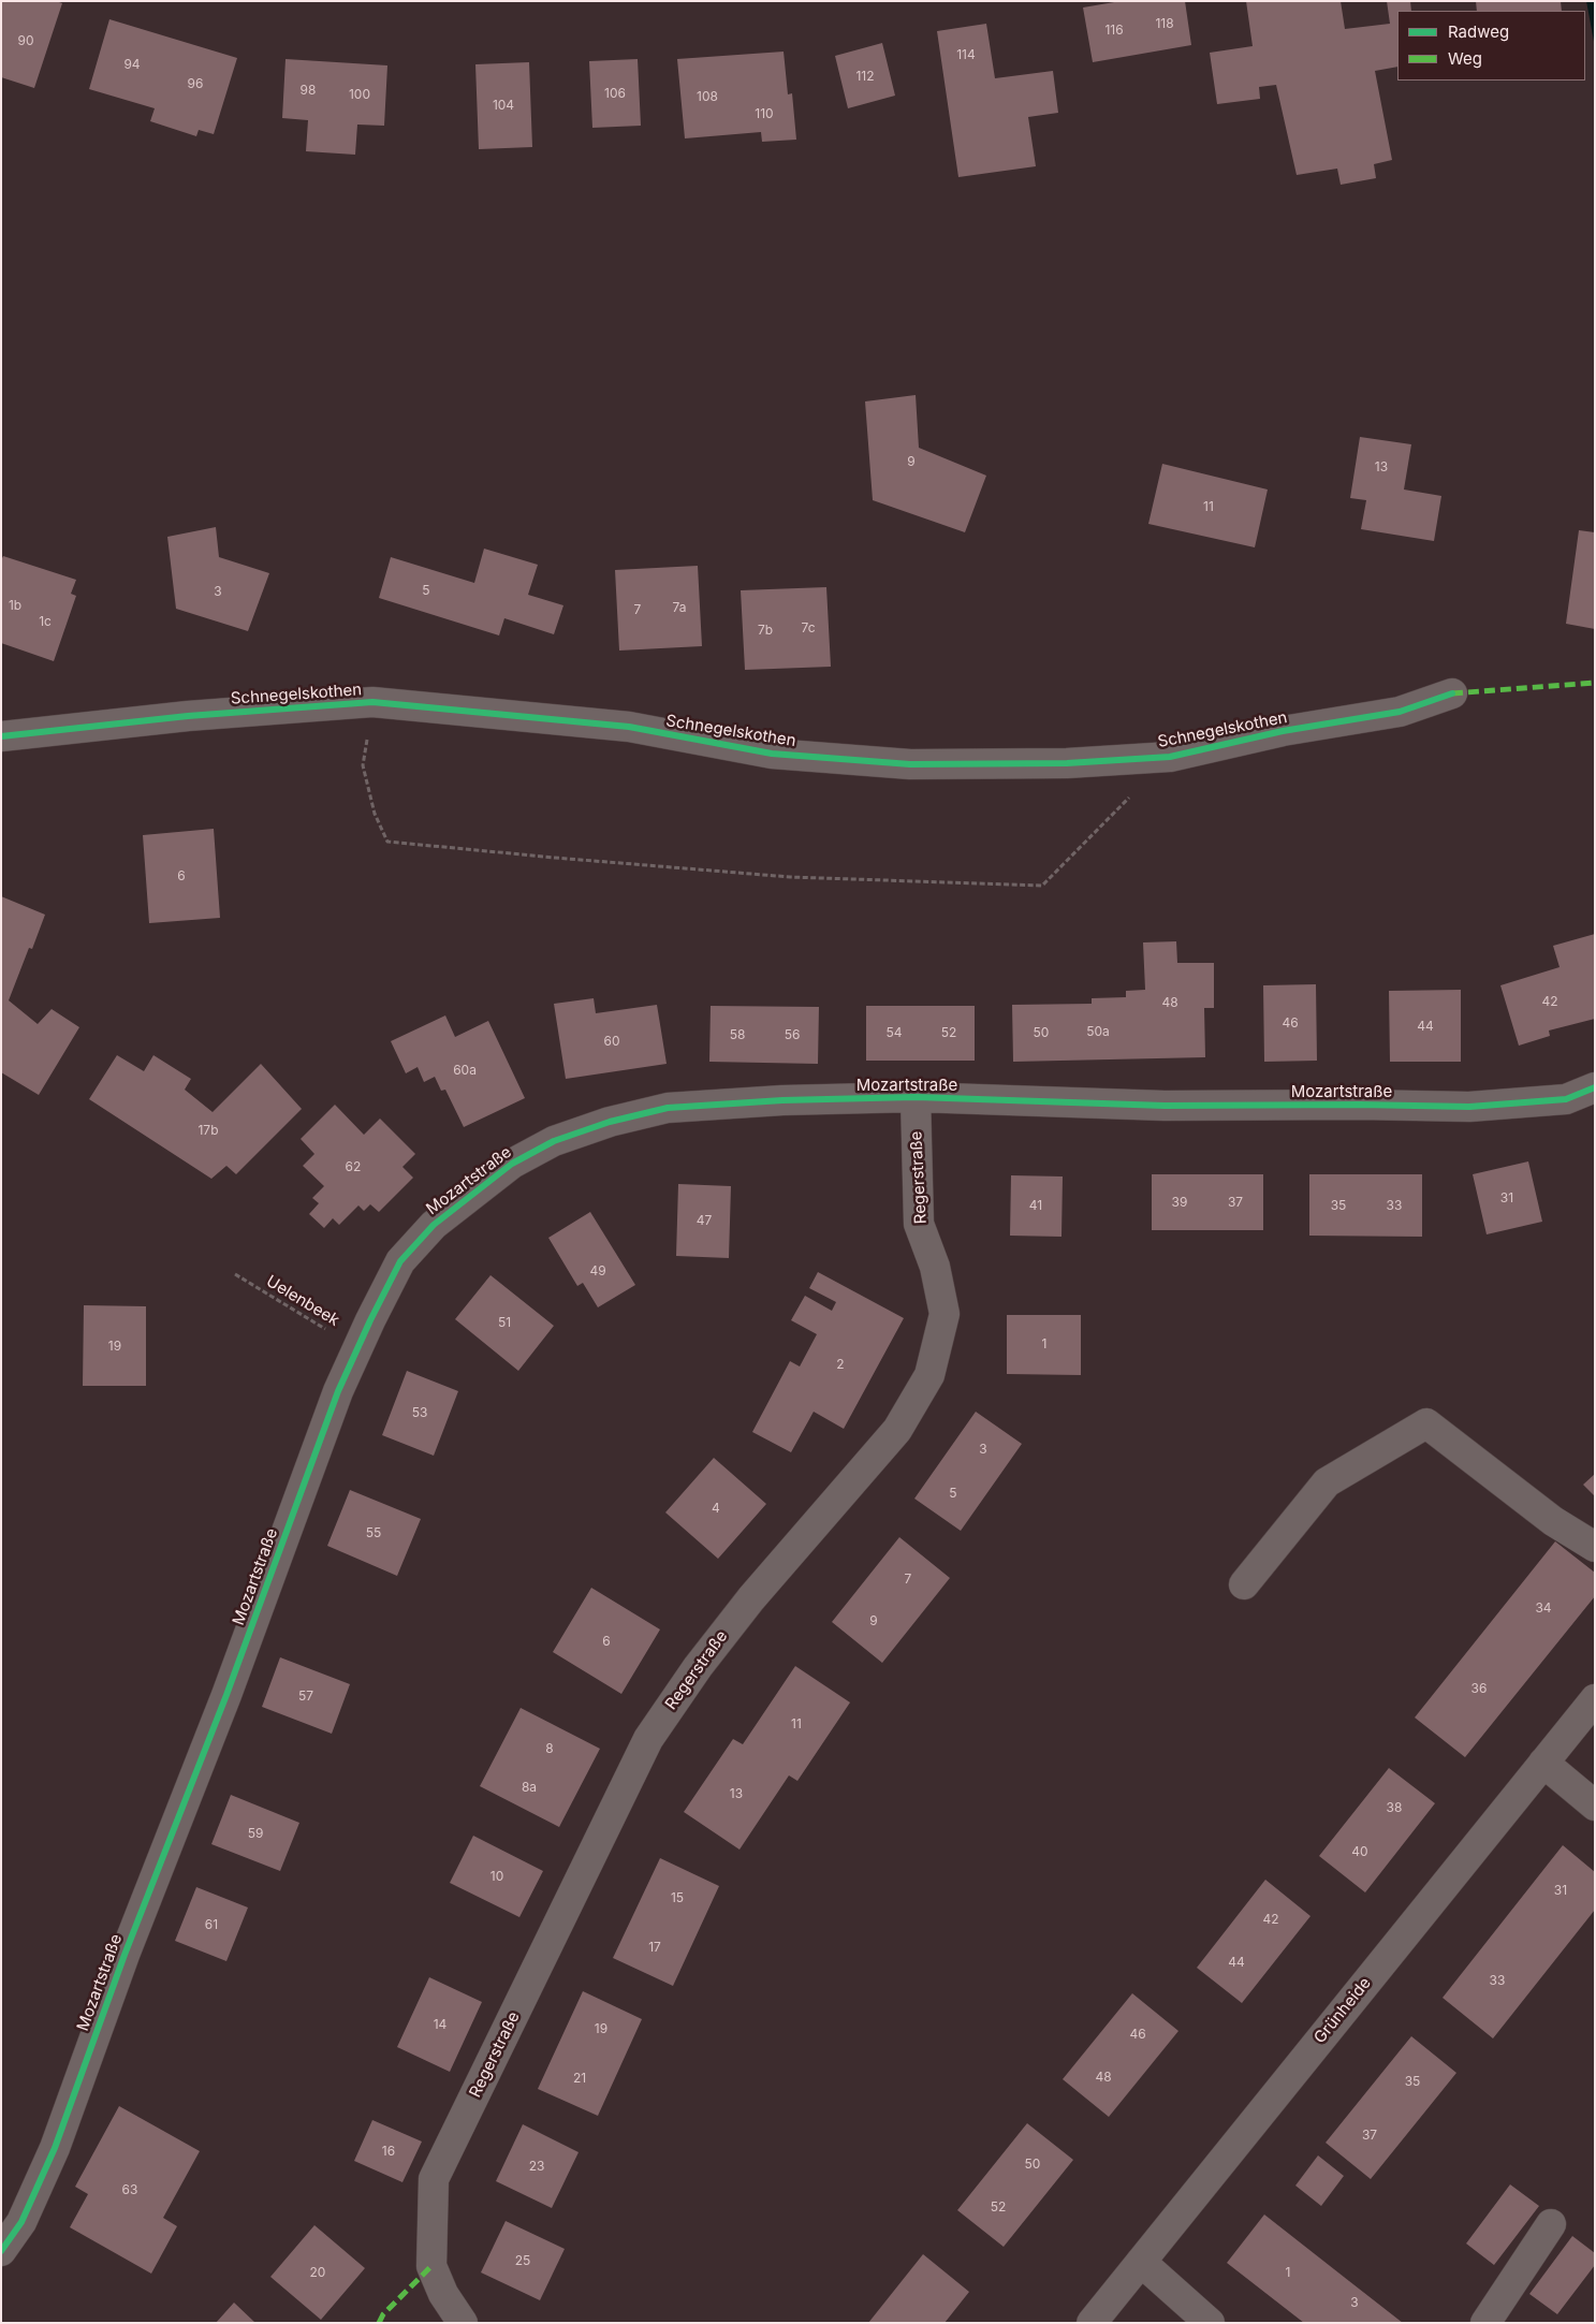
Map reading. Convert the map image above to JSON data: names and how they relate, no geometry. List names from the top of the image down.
{
  "streets": {
    "street": [
      "Schnegelskothen",
      "Mozartstraße",
      "Regerstraße",
      "Grünheide"
    ],
    "path": ["Uelenbeek"]
  },
  "crossings": [
    ["Mozartstraße", "Regerstraße"],
    ["Mozartstraße", "Uelenbeek"]
  ],
  "house_numbers": [
    "118",
    "116",
    "90",
    "114",
    "94",
    "112",
    "96",
    "98",
    "106",
    "100",
    "108",
    "104",
    "110",
    "9",
    "13",
    "11",
    "5",
    "3",
    "1b",
    "7a",
    "7",
    "1c",
    "7c",
    "7b",
    "6",
    "42",
    "48",
    "46",
    "44",
    "50a",
    "54",
    "52",
    "50",
    "58",
    "56",
    "60",
    "60a",
    "17b",
    "62",
    "31",
    "39",
    "37",
    "41",
    "35",
    "33",
    "47",
    "49",
    "51",
    "1",
    "19",
    "2",
    "53",
    "3",
    "5",
    "4",
    "55",
    "7",
    "34",
    "9",
    "6",
    "36",
    "57",
    "11",
    "8",
    "8a",
    "13",
    "38",
    "59",
    "40",
    "10",
    "31",
    "15",
    "42",
    "61",
    "17",
    "44",
    "33",
    "14",
    "19",
    "46",
    "48",
    "21",
    "35",
    "37",
    "16",
    "50",
    "23",
    "63",
    "52",
    "25",
    "20",
    "1",
    "3"
  ],
  "legend": ["Radweg", "Weg"]
}
